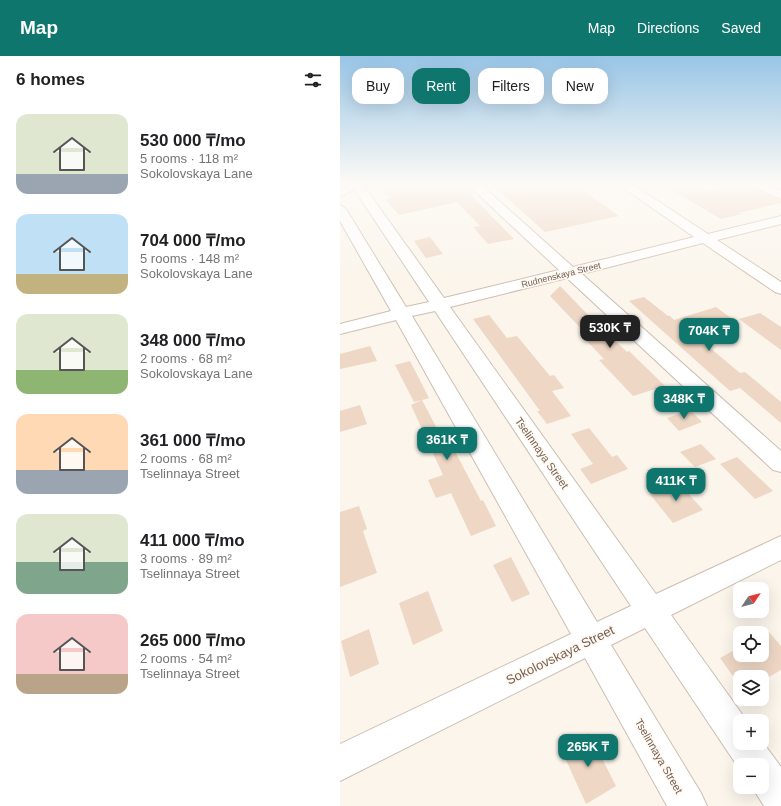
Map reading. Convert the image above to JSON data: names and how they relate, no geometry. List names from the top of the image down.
{
  "streets": {
    "street": ["Rudnenskaya Street", "Tselinnaya Street", "Sokolovskaya Street"]
  },
  "crossings": [
    ["Rudnenskaya Street", "Tselinnaya Street"],
    ["Tselinnaya Street", "Sokolovskaya Street"]
  ],
  "north": "top right",
  "page": {
    "header": "Map",
    "nav": ["Map", "Directions", "Saved"],
    "heading": "6 homes",
    "chip": [
      "Buy",
      "Rent",
      "Filters",
      "New"
    ],
    "list": [
      {
        "name": "530 000 ₸/mo",
        "note": "5 rooms · 118 m² · Sokolovskaya Lane"
      },
      {
        "name": "704 000 ₸/mo",
        "note": "5 rooms · 148 m² · Sokolovskaya Lane"
      },
      {
        "name": "348 000 ₸/mo",
        "note": "2 rooms · 68 m² · Sokolovskaya Lane"
      },
      {
        "name": "361 000 ₸/mo",
        "note": "2 rooms · 68 m² · Tselinnaya Street"
      },
      {
        "name": "411 000 ₸/mo",
        "note": "3 rooms · 89 m² · Tselinnaya Street"
      },
      {
        "name": "265 000 ₸/mo",
        "note": "2 rooms · 54 m² · Tselinnaya Street"
      }
    ],
    "price": [
      "530K ₸",
      "704K ₸",
      "348K ₸",
      "361K ₸",
      "411K ₸",
      "265K ₸"
    ],
    "map_buttons": ["+", "−"]
  }
}
